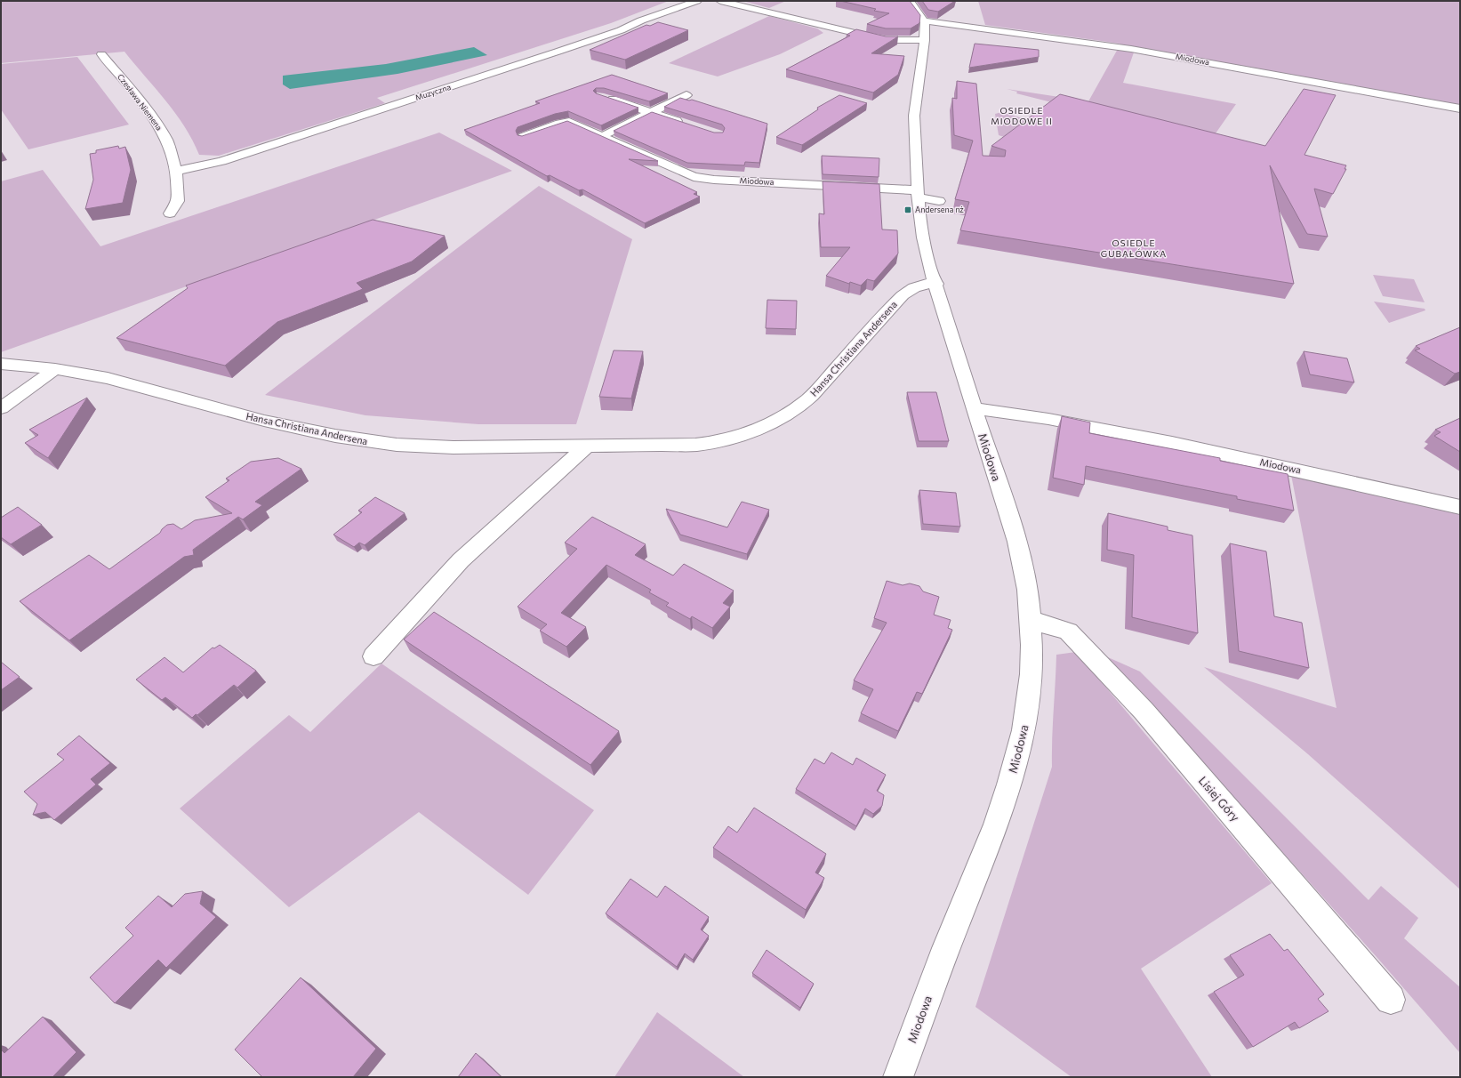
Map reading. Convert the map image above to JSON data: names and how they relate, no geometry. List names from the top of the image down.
{
  "streets": {
    "street": [
      "Miodowa",
      "Muzyczna",
      "Czesława Niemena",
      "Hansa Christiana Andersena",
      "Lisiej Góry"
    ]
  },
  "crossings": [
    ["Miodowa", "Hansa Christiana Andersena"],
    ["Miodowa", "Lisiej Góry"],
    ["Muzyczna", "Czesława Niemena"]
  ],
  "districts": ["OSIEDLE MIODOWE II", "OSIEDLE GUBAŁÓWKA"],
  "places": {
    "transit": ["Andersena nż"]
  }
}
